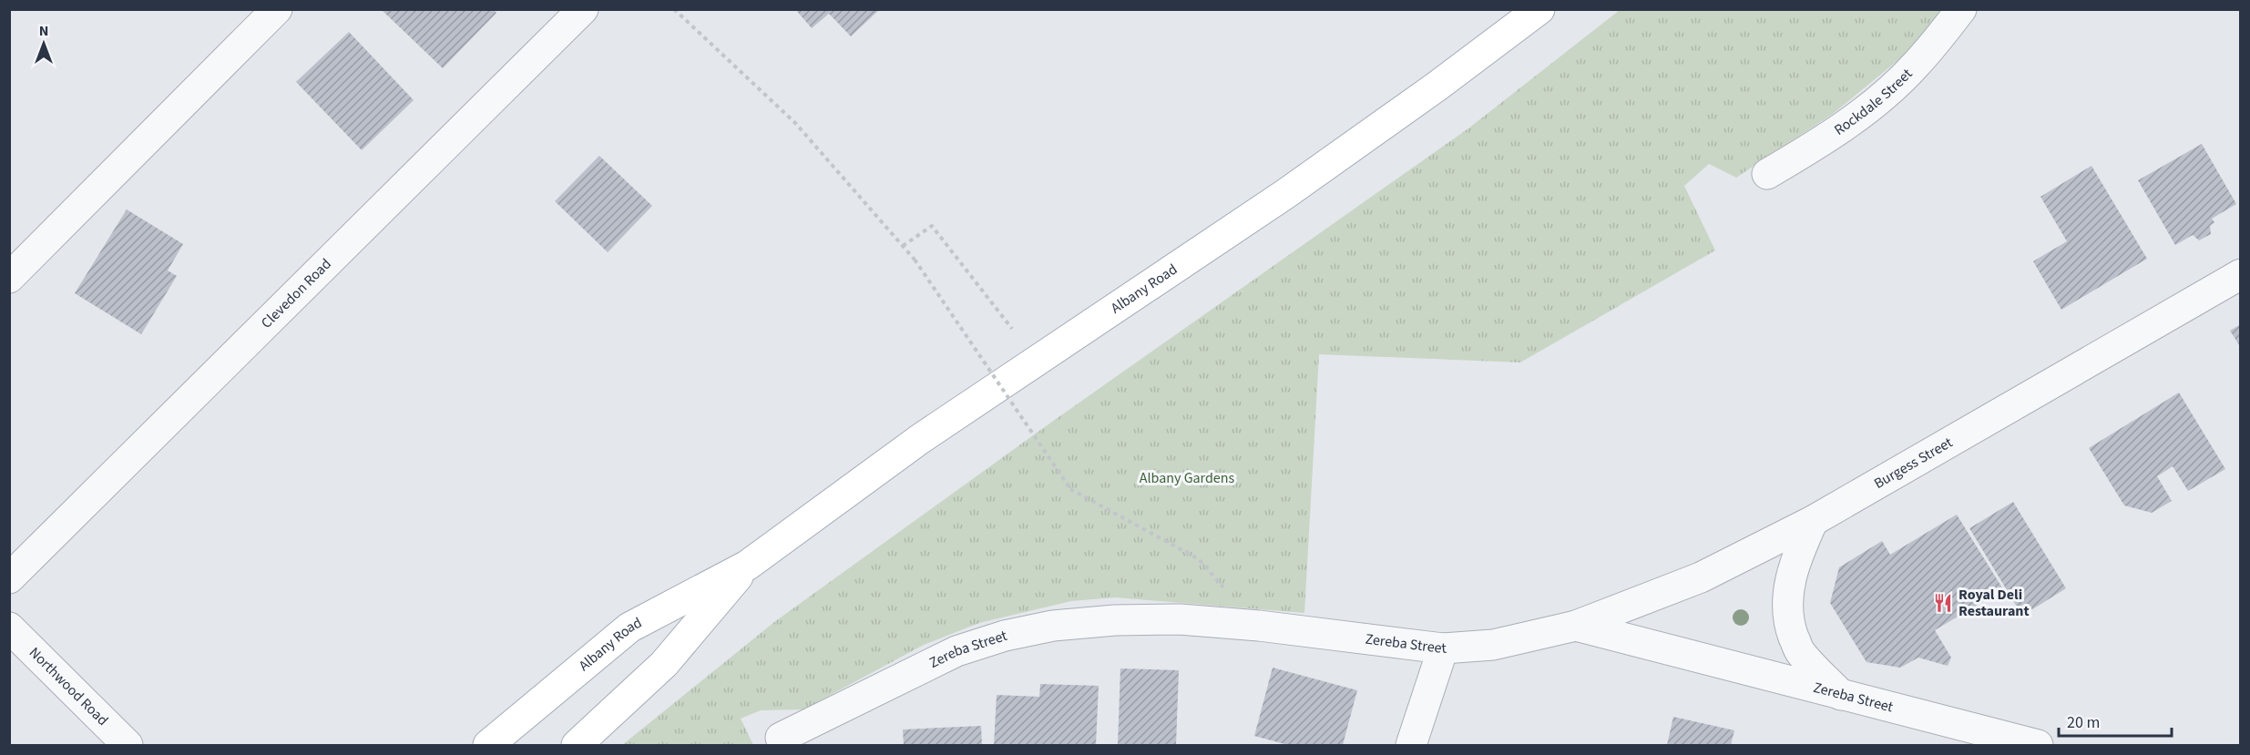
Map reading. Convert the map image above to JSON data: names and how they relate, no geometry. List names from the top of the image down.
{
  "streets": {
    "main road": ["Albany Road"],
    "street": [
      "Rockdale Street",
      "Clevedon Road",
      "Burgess Street",
      "Zereba Street",
      "Northwood Road"
    ]
  },
  "crossings": [
    ["Burgess Street", "Zereba Street"]
  ],
  "parks": ["Albany Gardens"],
  "places": {
    "restaurant": ["Royal Deli Restaurant"]
  },
  "scale_bar": "20 m",
  "north": "top"
}
